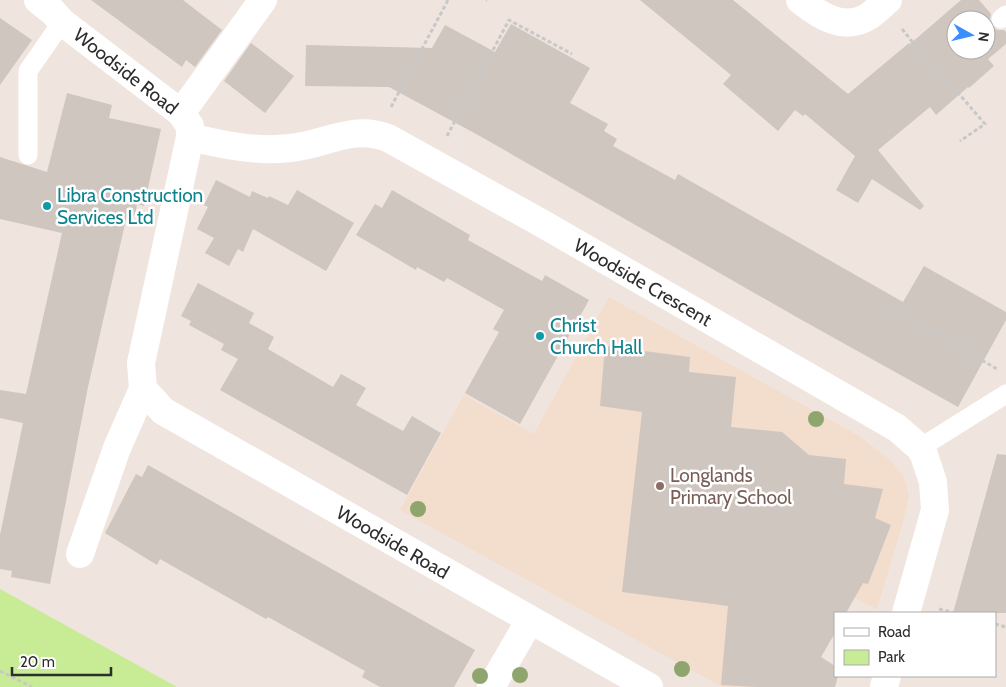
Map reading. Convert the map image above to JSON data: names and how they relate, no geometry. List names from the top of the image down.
{
  "streets": {
    "street": ["Woodside Road", "Woodside Crescent"]
  },
  "crossings": [
    ["Woodside Road", "Woodside Crescent"]
  ],
  "places": ["Libra Construction Services Ltd", "Christ Church Hall", "Longlands Primary School"],
  "legend": ["Road", "Park"],
  "scale_bar": "20 m",
  "north": "right"
}
